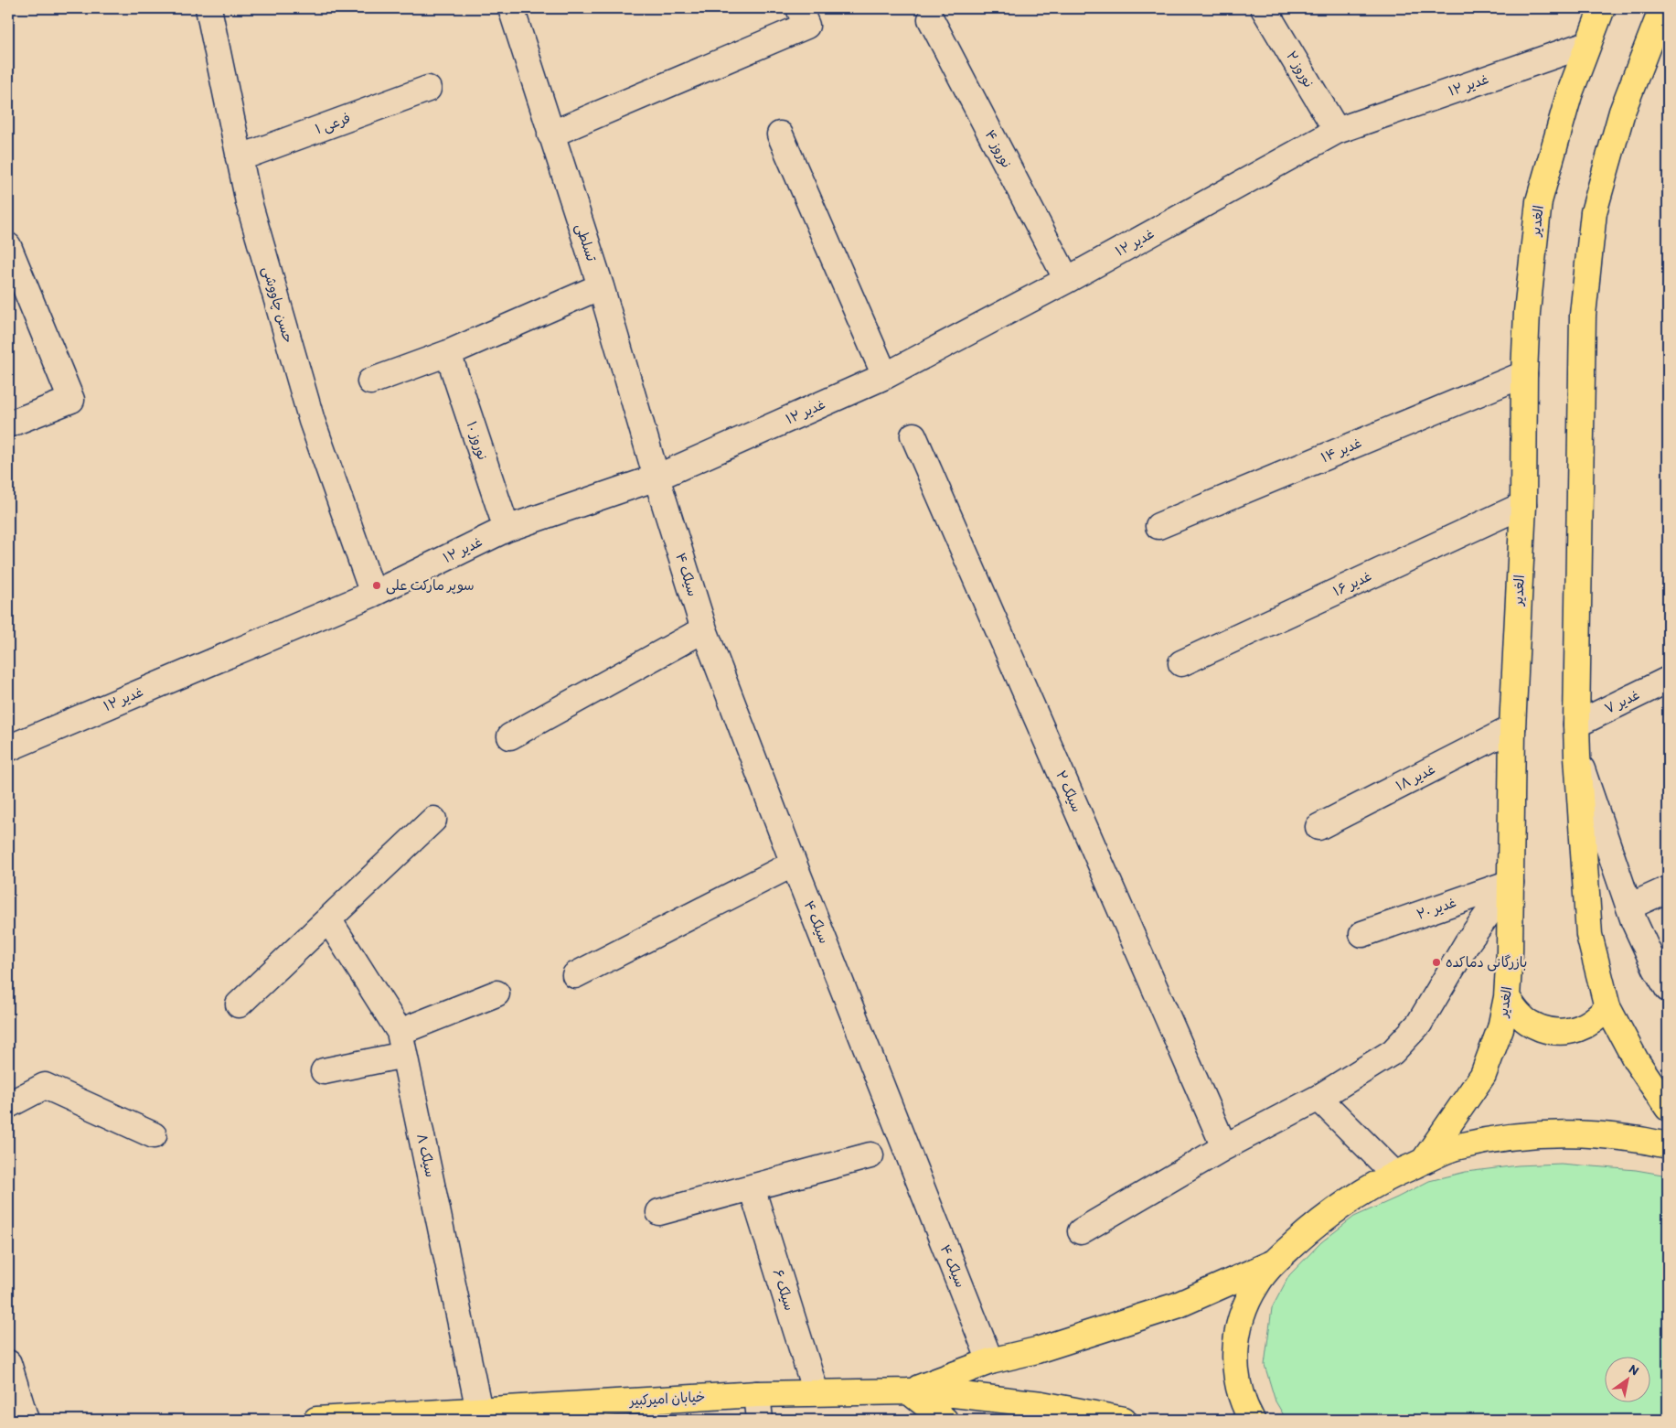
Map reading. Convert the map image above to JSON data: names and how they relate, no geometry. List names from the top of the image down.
{
  "streets": {
    "main road": ["الغدیر", "خیابان امیرکبیر"],
    "street": [
      "نوروز ۲",
      "غدیر ۱۲",
      "فرعی ۱",
      "نوروز ۴",
      "تسلطی",
      "حسن چاووشی",
      "نوروز ۱۰",
      "غدیر ۱۴",
      "سیلک ۴",
      "غدیر ۱۶",
      "غدیر ۷",
      "غدیر ۱۸",
      "سیلک ۲",
      "غدیر ۲۰",
      "سیلک ۸",
      "سیلک ۶"
    ]
  },
  "crossings": [
    ["نوروز ۲", "غدیر ۱۲"],
    ["غدیر ۱۲", "نوروز ۴"],
    ["غدیر ۱۲", "الغدیر"],
    ["غدیر ۱۲", "تسلطی"],
    ["غدیر ۱۲", "حسن چاووشی"],
    ["غدیر ۱۲", "نوروز ۱۰"],
    ["غدیر ۱۲", "سیلک ۴"],
    ["فرعی ۱", "حسن چاووشی"],
    ["الغدیر", "غدیر ۱۴"],
    ["الغدیر", "غدیر ۱۶"],
    ["الغدیر", "غدیر ۱۸"],
    ["الغدیر", "غدیر ۲۰"],
    ["تسلطی", "سیلک ۴"],
    ["سیلک ۸", "خیابان امیرکبیر"],
    ["سیلک ۶", "خیابان امیرکبیر"]
  ],
  "places": ["سوپر مارکت علی", "بازرگانی دماکده"],
  "north": "top right"
}
